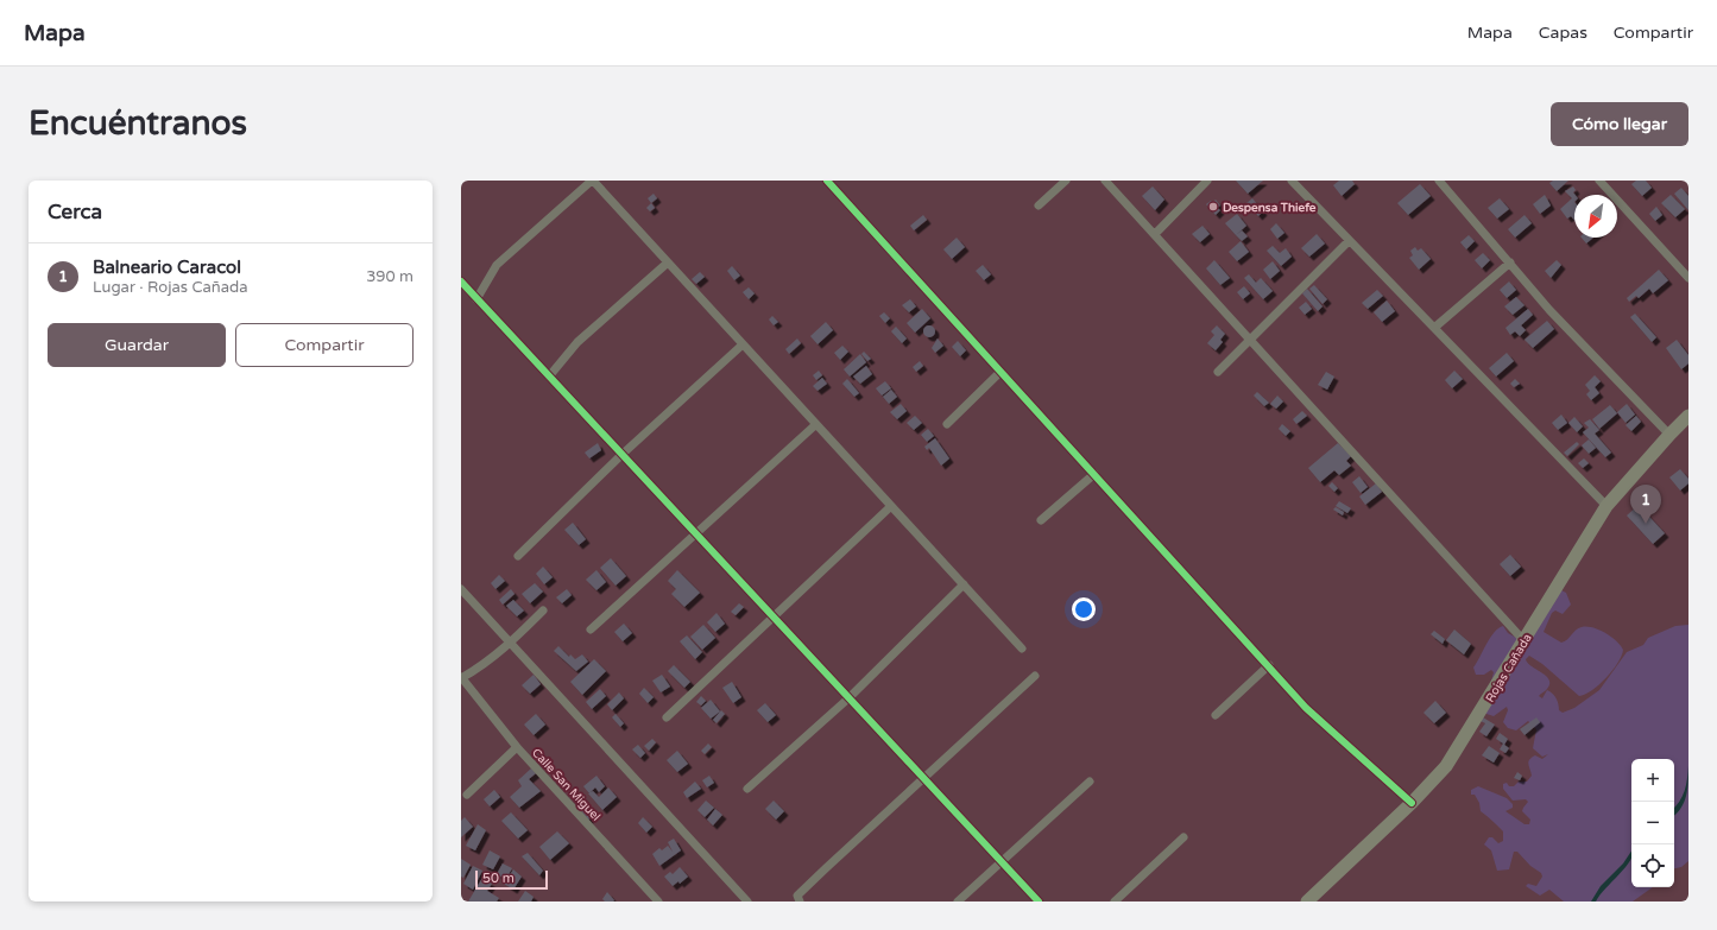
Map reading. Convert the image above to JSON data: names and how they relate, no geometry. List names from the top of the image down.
{
  "streets": {
    "main road": ["Rojas Cañada"],
    "street": ["Calle San Miguel"]
  },
  "places": ["Despensa Thiefe"],
  "scale_bar": "50 m",
  "north": "bottom left",
  "page": {
    "header": "Mapa",
    "nav": ["Mapa", "Capas", "Compartir"],
    "buttons": [
      "Cómo llegar",
      ["Guardar", "Compartir"]
    ],
    "title": "Encuéntranos",
    "heading": "Cerca",
    "list": [
      {
        "mark": "1",
        "name": "Balneario Caracol",
        "note": "Lugar · Rojas Cañada",
        "value": "390 m"
      }
    ],
    "pins": "1",
    "map_buttons": ["+", "−"],
    "scale": "50 m"
  }
}
